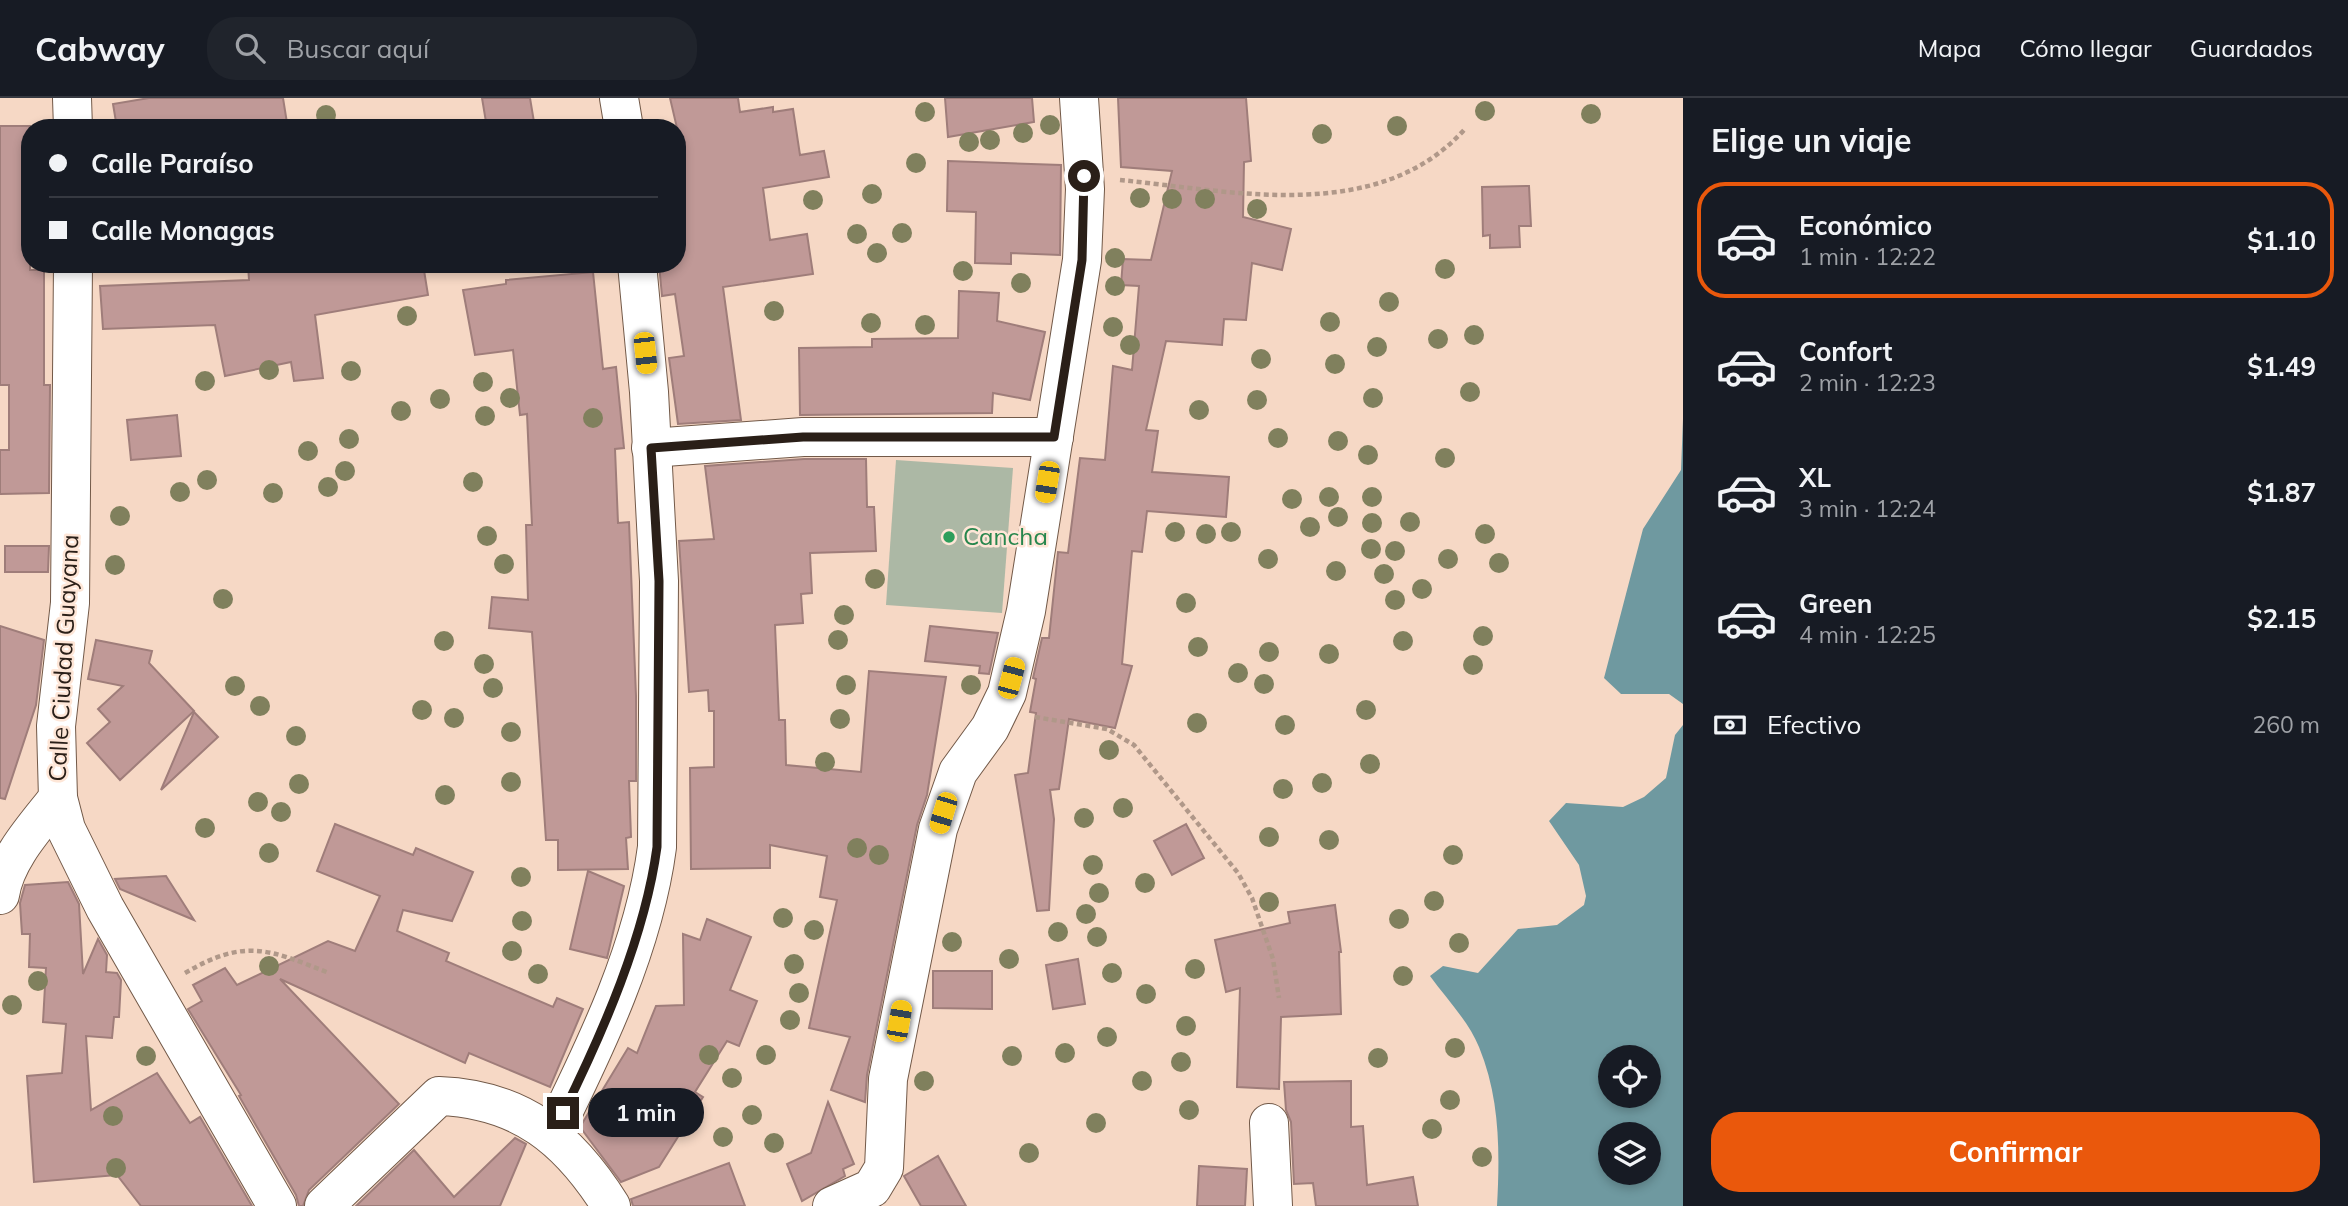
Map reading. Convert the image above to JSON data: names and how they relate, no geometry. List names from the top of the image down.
{
  "streets": {
    "street": ["Calle Ciudad Guayana"]
  },
  "places": ["Cancha"],
  "page": {
    "header": "Cabway",
    "search": "Buscar aquí",
    "nav": ["Mapa", "Cómo llegar", "Guardados"],
    "heading": "Elige un viaje",
    "banner": ["Calle Paraíso", "Calle Monagas"],
    "list": [
      {
        "name": "Económico",
        "note": "1 min · 12:22",
        "value": "$1.10"
      },
      {
        "name": "Confort",
        "note": "2 min · 12:23",
        "value": "$1.49"
      },
      {
        "name": "XL",
        "note": "3 min · 12:24",
        "value": "$1.87"
      },
      {
        "name": "Green",
        "note": "4 min · 12:25",
        "value": "$2.15"
      }
    ],
    "pay": ["Efectivo", "260 m"],
    "bubble": "1 min",
    "buttons": "Confirmar"
  }
}
